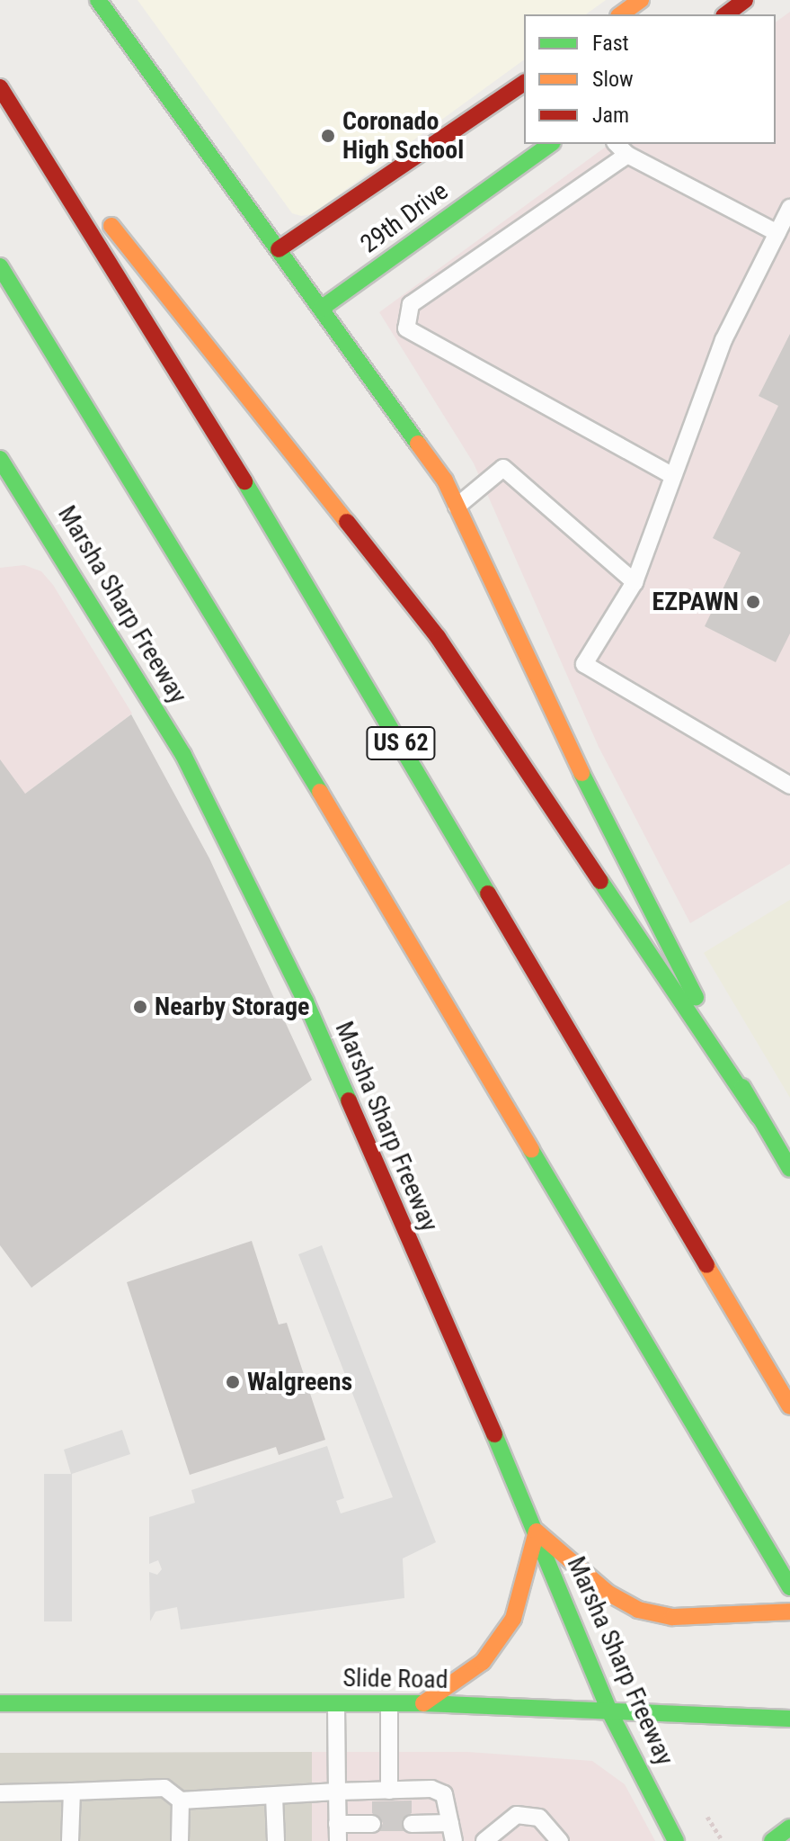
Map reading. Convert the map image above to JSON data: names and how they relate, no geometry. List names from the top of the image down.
{
  "streets": {
    "main road": [
      "29th Drive",
      "Marsha Sharp Freeway",
      "US 62",
      "Slide Road"
    ]
  },
  "crossings": [
    ["Marsha Sharp Freeway", "Slide Road"]
  ],
  "places": [
    "Coronado High School",
    "EZPAWN",
    "Nearby Storage",
    "Walgreens"
  ],
  "legend": ["Fast", "Slow", "Jam"]
}
